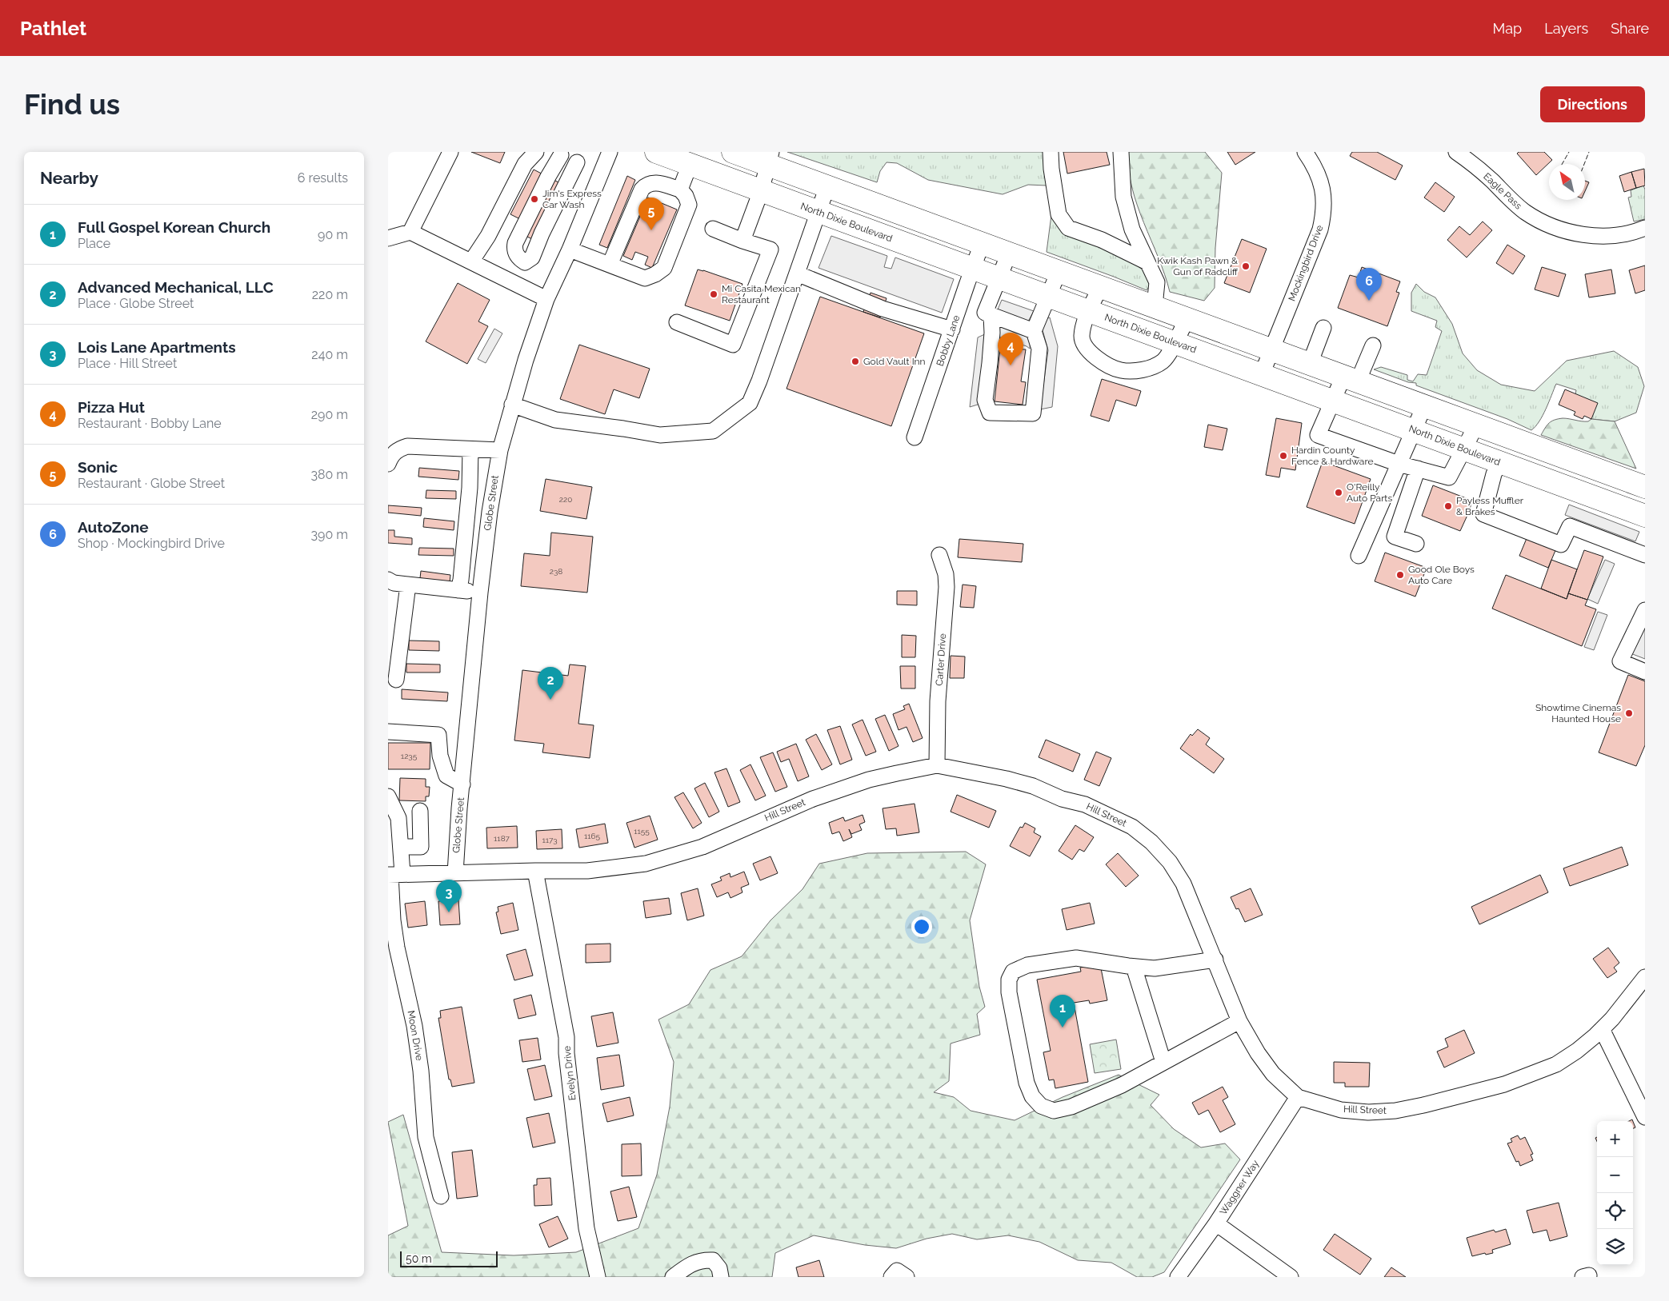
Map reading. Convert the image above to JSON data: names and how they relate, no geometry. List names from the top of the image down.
{
  "streets": {
    "highway": ["North Dixie Boulevard"],
    "street": [
      "Eagle Pass",
      "Mockingbird Drive",
      "Bobby Lane",
      "Globe Street",
      "Carter Drive",
      "Hill Street",
      "Moon Drive",
      "Evelyn Drive",
      "Waggner Way"
    ]
  },
  "crossings": [
    ["North Dixie Boulevard", "Mockingbird Drive"],
    ["North Dixie Boulevard", "Bobby Lane"],
    ["Globe Street", "Hill Street"],
    ["Carter Drive", "Hill Street"],
    ["Hill Street", "Moon Drive"],
    ["Hill Street", "Evelyn Drive"],
    ["Hill Street", "Waggner Way"]
  ],
  "places": [
    "Jim's Express Car Wash",
    "Kwik Kash Pawn & Gun of Radcliff",
    "Mi Casita Mexican Restaurant",
    "Gold Vault Inn",
    "Hardin County Fence & Hardware",
    "O'Reilly Auto Parts",
    "Payless Muffler & Brakes",
    "Good Ole Boys Auto Care",
    "Showtime Cinemas Haunted House"
  ],
  "house_numbers": [
    "220",
    "238",
    "1235",
    "1155",
    "1165",
    "1187",
    "1173"
  ],
  "scale_bar": "50 m",
  "north": "top left",
  "page": {
    "header": "Pathlet",
    "nav": ["Map", "Layers", "Share"],
    "buttons": "Directions",
    "title": "Find us",
    "heading": ["Nearby", "6 results"],
    "pins": [
      "5",
      "6",
      "4",
      "2",
      "3",
      "1"
    ],
    "list": [
      {
        "mark": "1",
        "name": "Full Gospel Korean Church",
        "note": "Place",
        "value": "90 m"
      },
      {
        "mark": "2",
        "name": "Advanced Mechanical, LLC",
        "note": "Place · Globe Street",
        "value": "220 m"
      },
      {
        "mark": "3",
        "name": "Lois Lane Apartments",
        "note": "Place · Hill Street",
        "value": "240 m"
      },
      {
        "mark": "4",
        "name": "Pizza Hut",
        "note": "Restaurant · Bobby Lane",
        "value": "290 m"
      },
      {
        "mark": "5",
        "name": "Sonic",
        "note": "Restaurant · Globe Street",
        "value": "380 m"
      },
      {
        "mark": "6",
        "name": "AutoZone",
        "note": "Shop · Mockingbird Drive",
        "value": "390 m"
      }
    ],
    "map_buttons": ["+", "−"],
    "scale": "50 m"
  }
}
